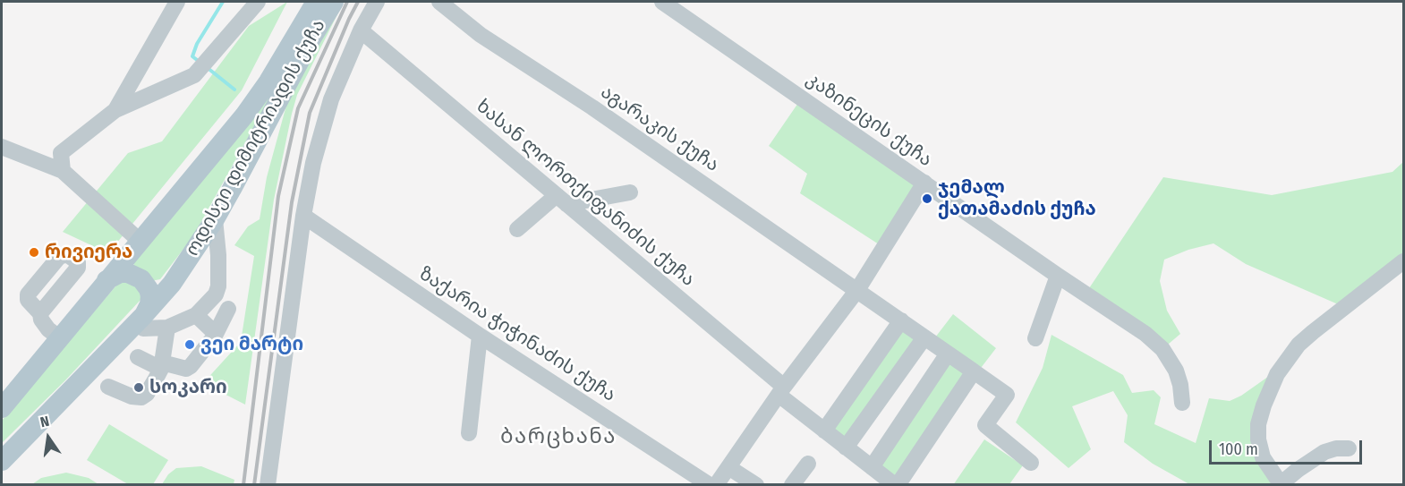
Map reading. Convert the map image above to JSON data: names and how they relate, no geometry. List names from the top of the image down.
{
  "streets": {
    "main road": ["ოდისეი დიმიტრიადის ქუჩა"],
    "street": [
      "კაზინეცის ქუჩა",
      "აგარაკის ქუჩა",
      "ხასან ლორთქიფანიძის ქუჩა",
      "ზაქარია ჭიჭინაძის ქუჩა"
    ]
  },
  "districts": ["ბარცხანა"],
  "places": [
    "ჯემალ ქათამაძის ქუჩა",
    "რივიერა",
    "ვეი მარტი",
    "სოკარი"
  ],
  "scale_bar": "100 m",
  "north": "top"
}
